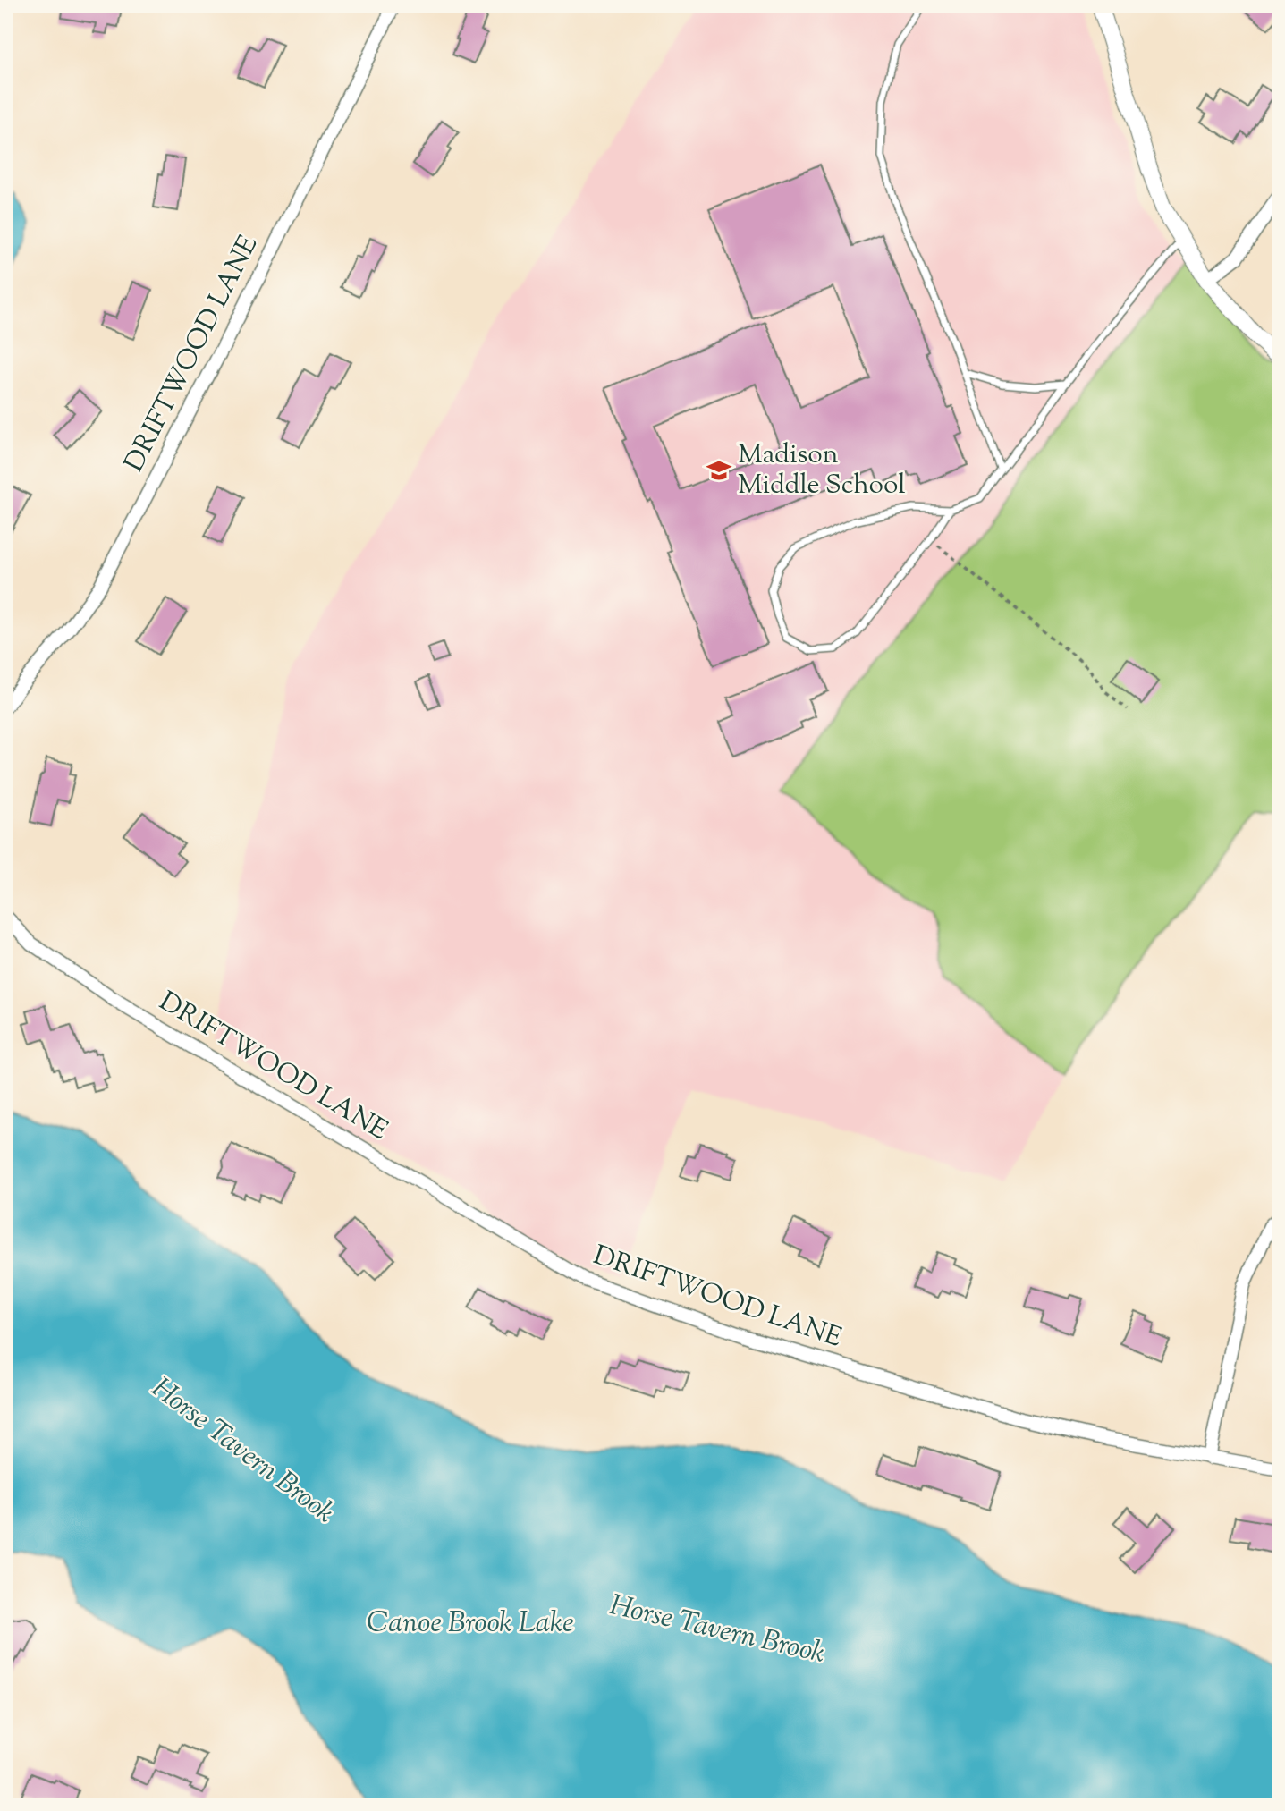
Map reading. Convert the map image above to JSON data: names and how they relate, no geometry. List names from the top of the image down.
{
  "streets": {
    "street": ["DRIFTWOOD LANE"]
  },
  "water": ["Horse Tavern Brook", "Canoe Brook Lake"],
  "places": {
    "school or university": ["Madison Middle School"]
  }
}
